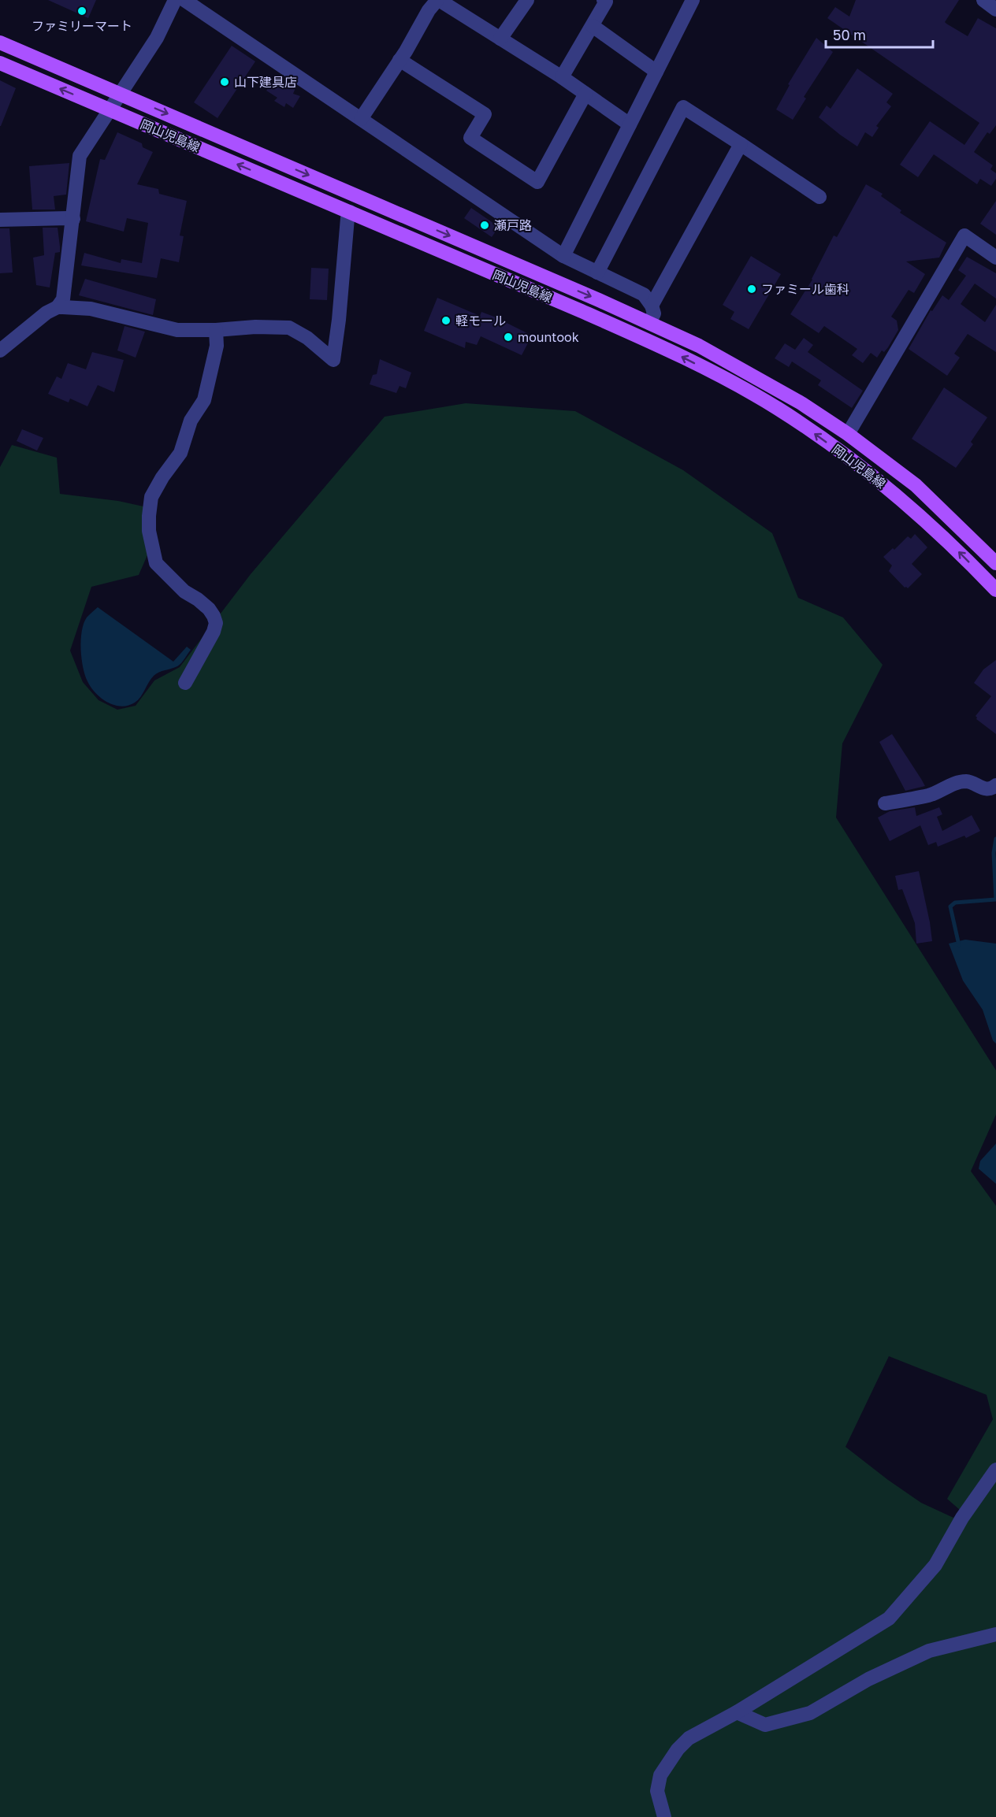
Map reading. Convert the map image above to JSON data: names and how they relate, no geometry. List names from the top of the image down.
{
  "streets": {
    "main road": ["岡山児島線"]
  },
  "places": [
    "ファミリーマート",
    "山下建具店",
    "瀬戸路",
    "ファミール歯科",
    "軽モール",
    "mountook"
  ],
  "scale_bar": "50 m"
}
